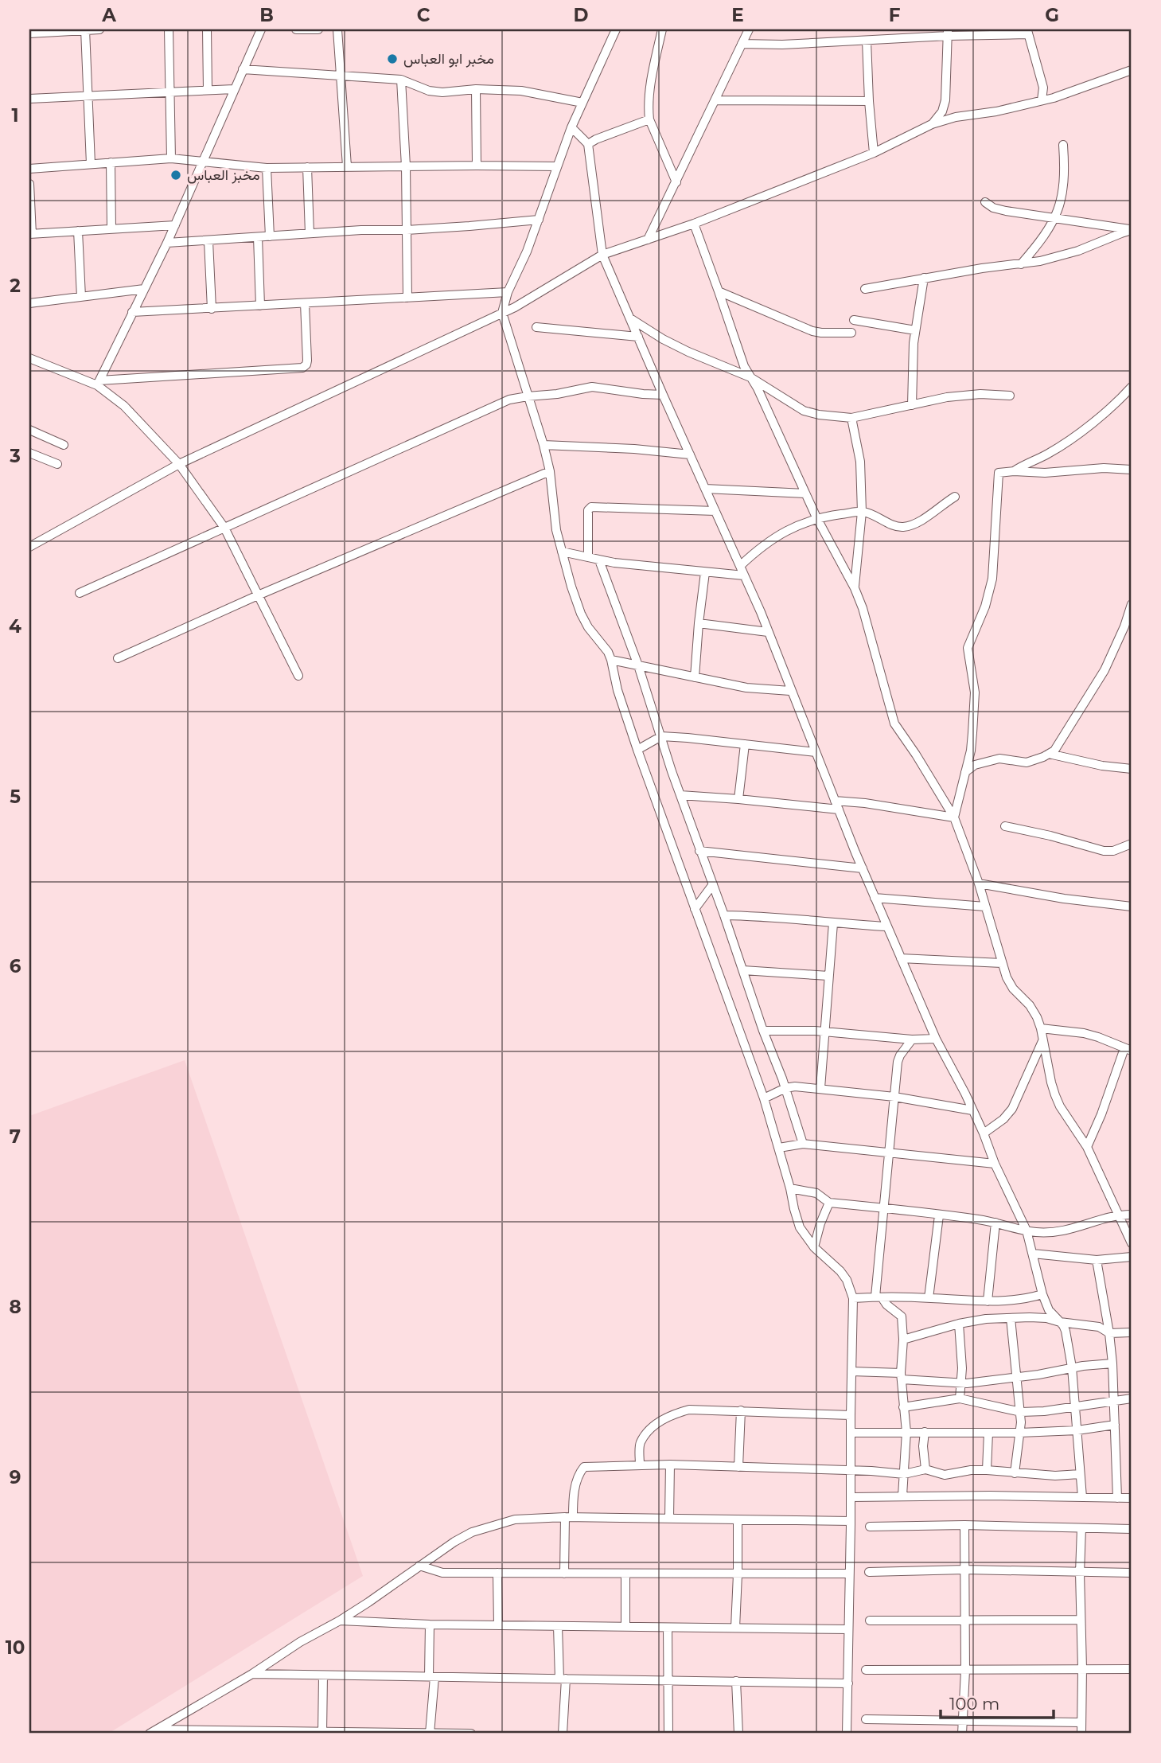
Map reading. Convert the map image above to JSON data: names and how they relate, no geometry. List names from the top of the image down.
{
  "places": ["مخبر ابو العباس", "مخبز العباس"],
  "scale_bar": "100 m",
  "grid": {
    "columns": [
      "A",
      "B",
      "C",
      "D",
      "E",
      "F",
      "G"
    ],
    "rows": [
      "1",
      "2",
      "3",
      "4",
      "5",
      "6",
      "7",
      "8",
      "9",
      "10"
    ]
  }
}
